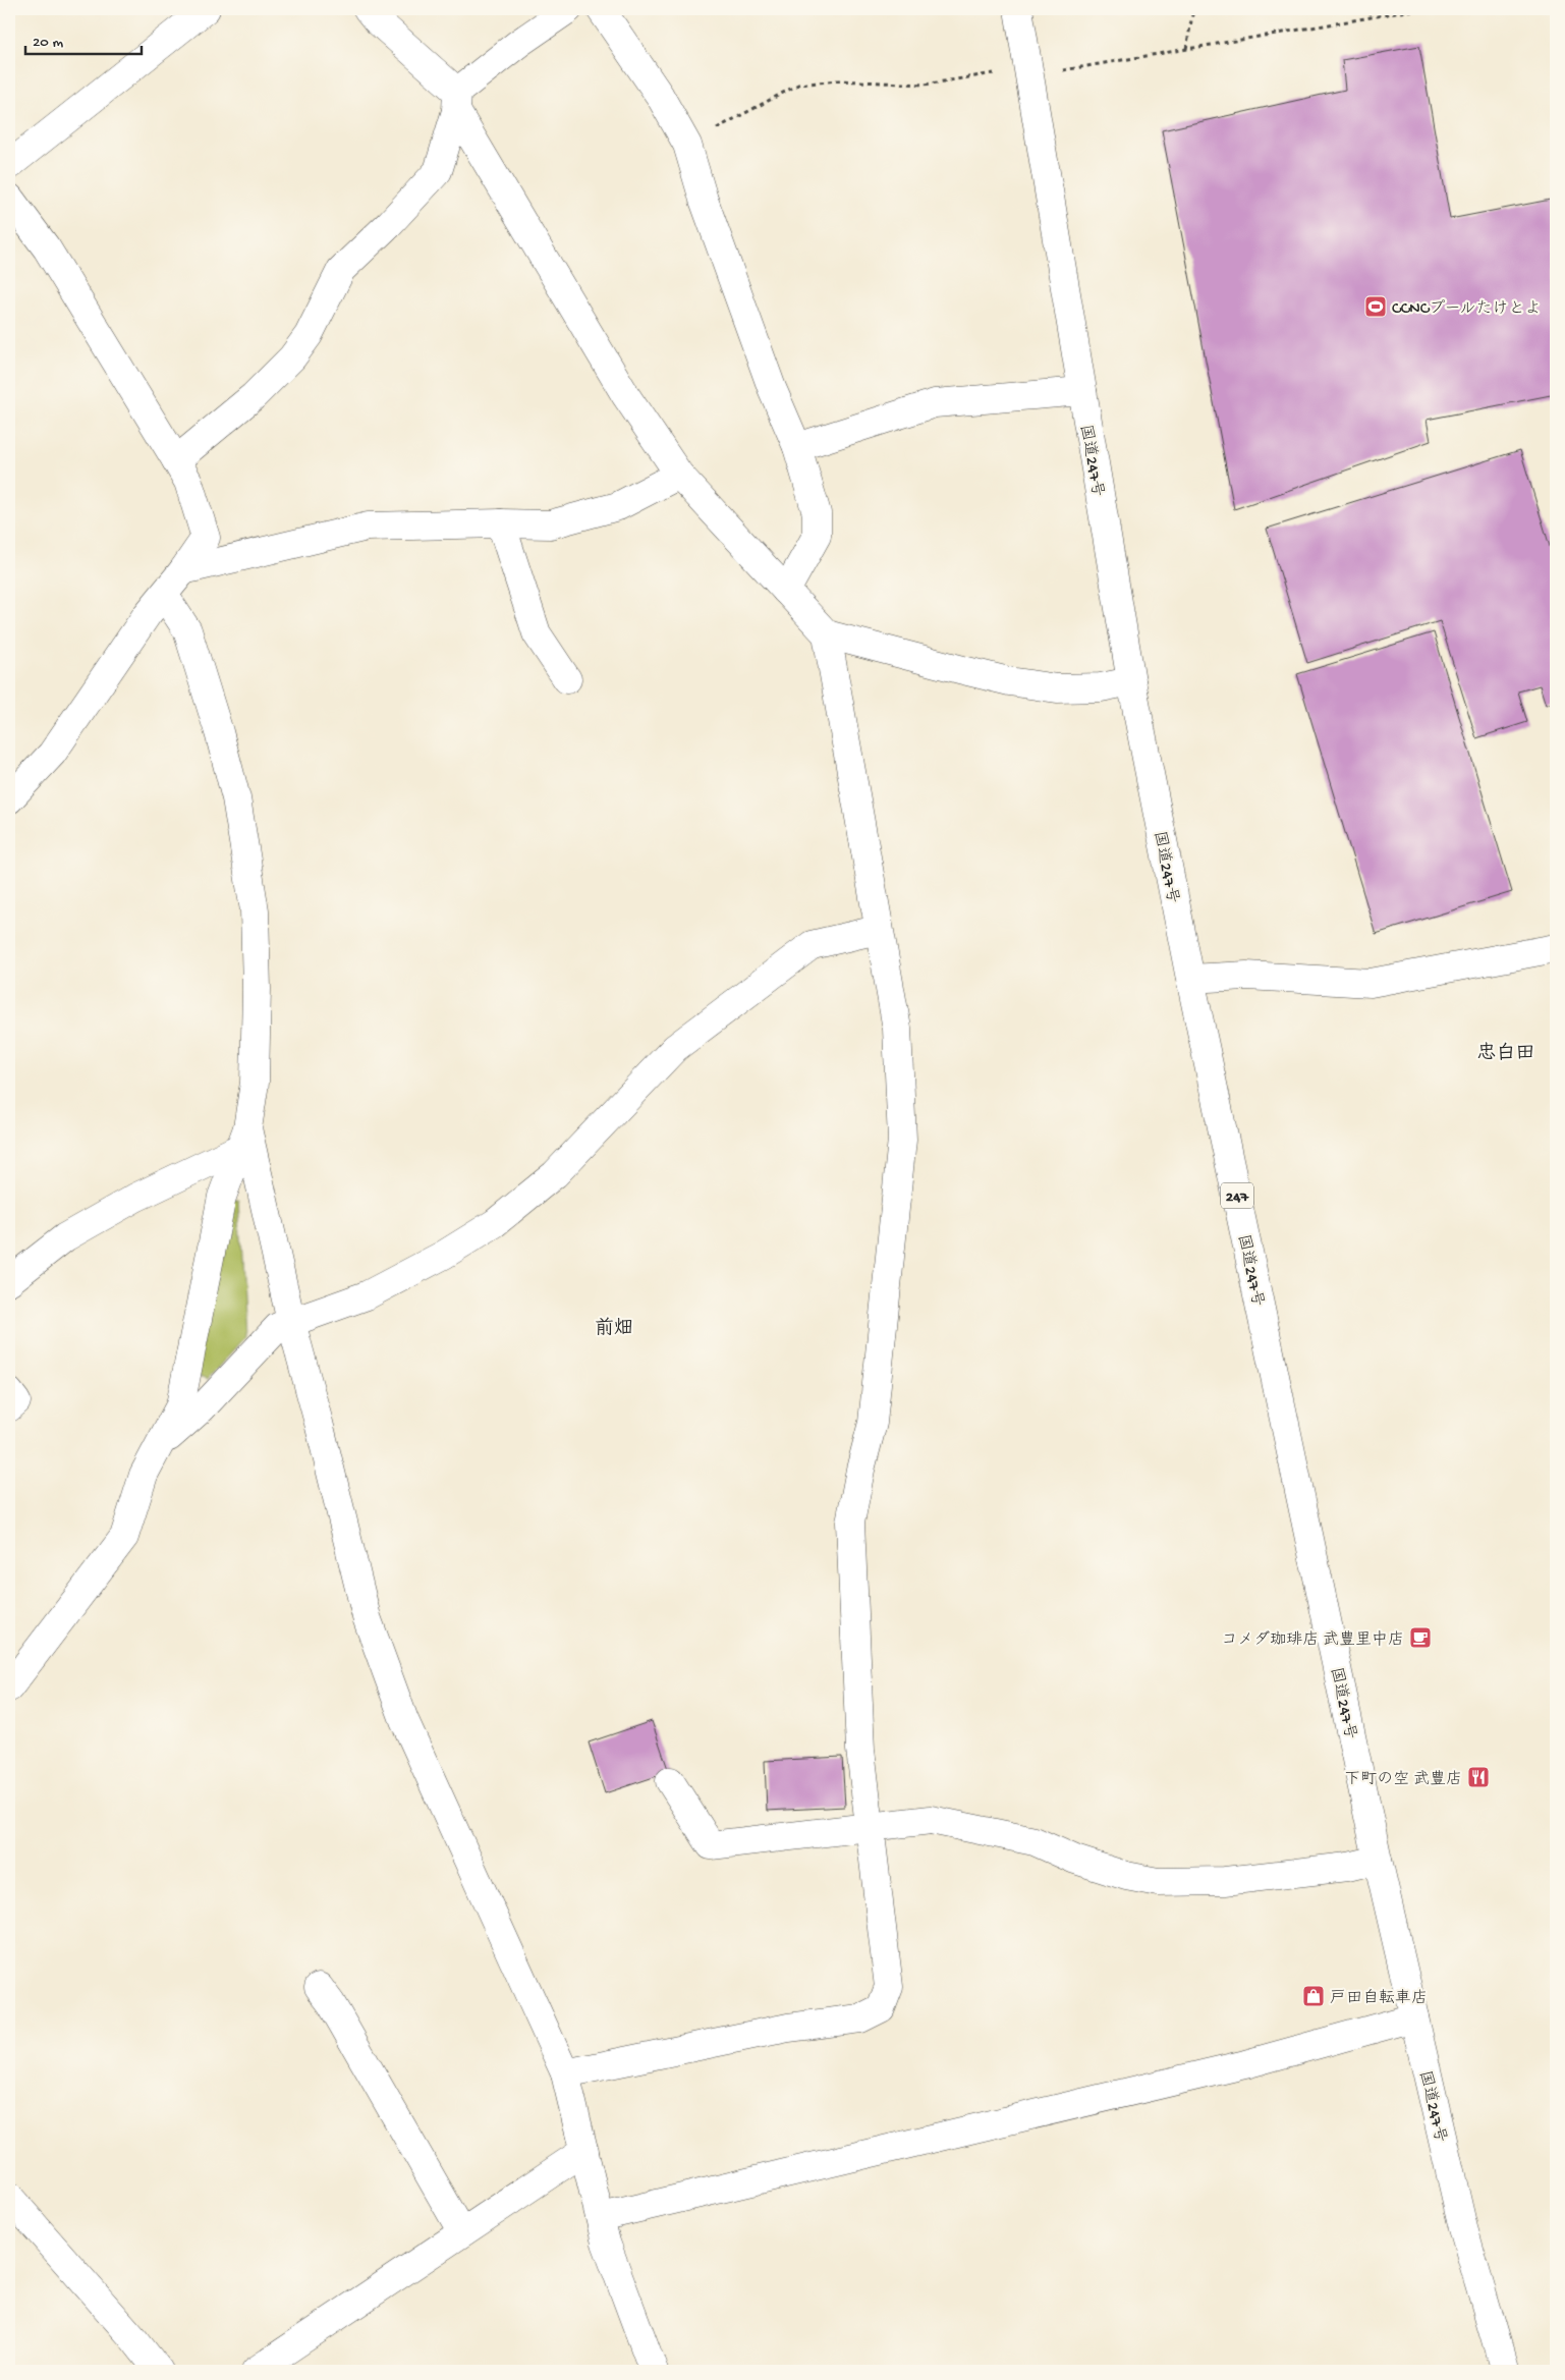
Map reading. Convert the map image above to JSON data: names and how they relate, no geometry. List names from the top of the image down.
{
  "streets": {
    "main road": ["国道247号", "247"]
  },
  "districts": ["忠白田", "前畑"],
  "places": {
    "sports": ["CCNCプールたけとよ"],
    "cafe": ["コメダ珈琲店 武豊里中店"],
    "restaurant": ["下町の空 武豊店"],
    "shop": ["戸田自転車店"]
  },
  "scale_bar": "20 m"
}
